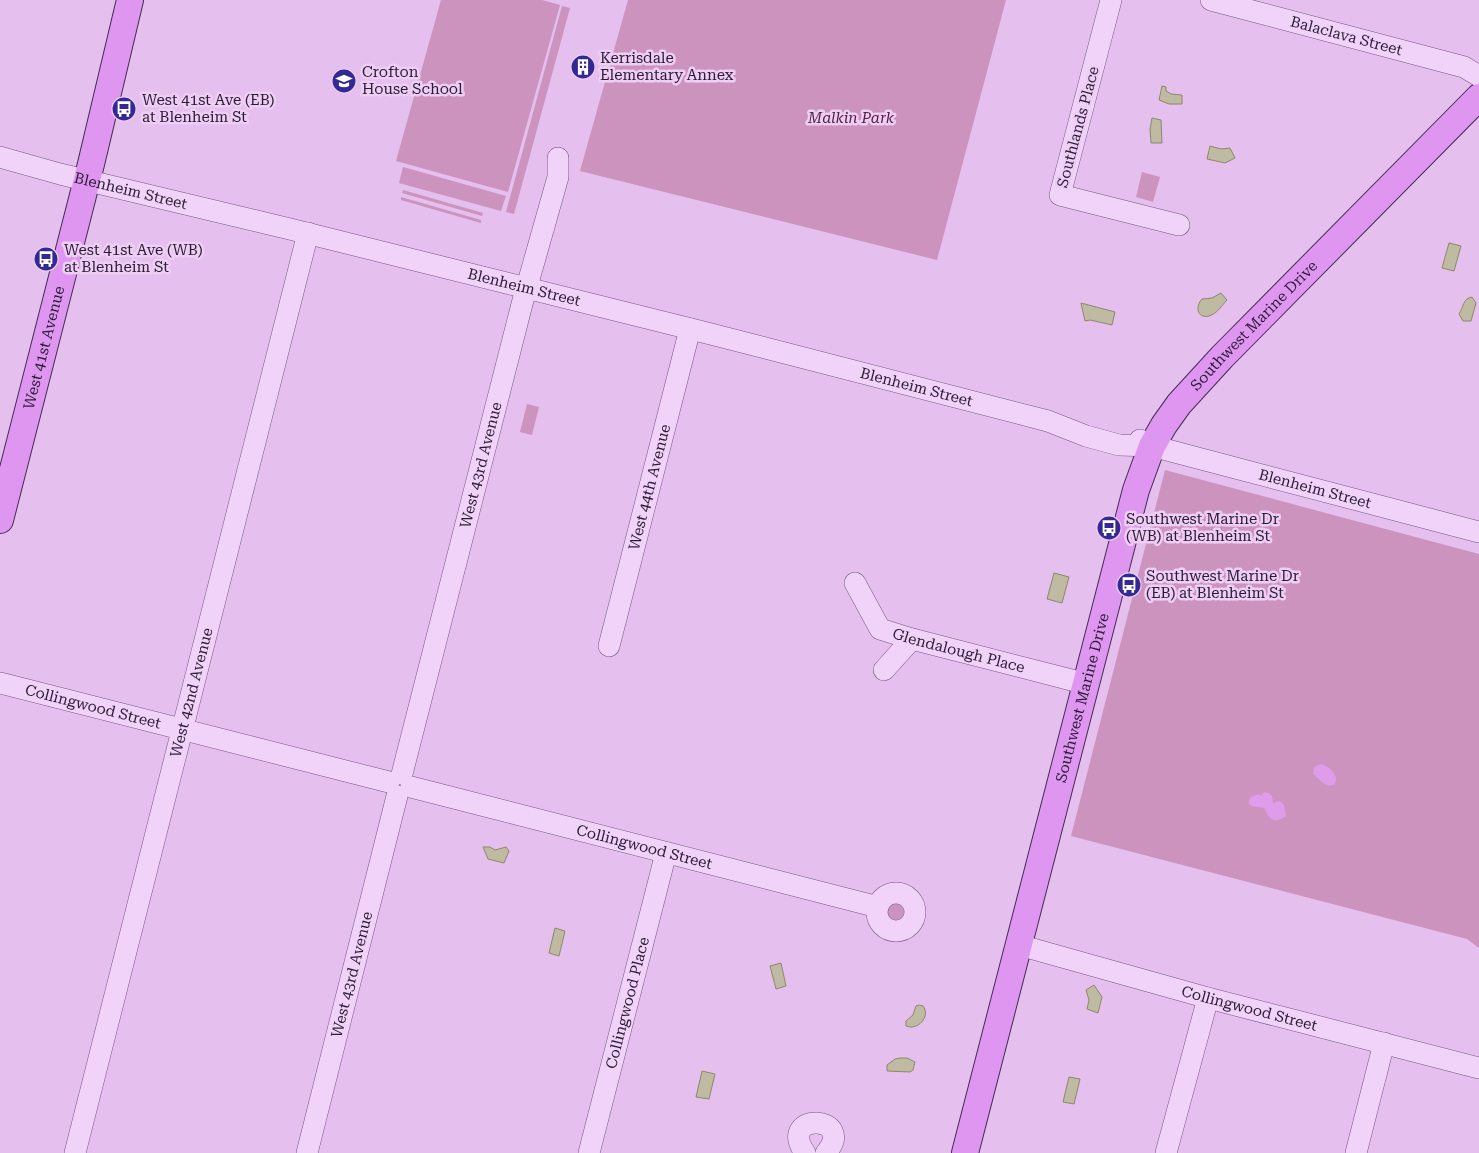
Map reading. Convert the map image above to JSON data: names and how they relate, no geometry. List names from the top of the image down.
{
  "streets": {
    "main road": ["Southwest Marine Drive", "West 41st Avenue"],
    "street": [
      "Balaclava Street",
      "Southlands Place",
      "Blenheim Street",
      "West 43rd Avenue",
      "West 44th Avenue",
      "Glendalough Place",
      "West 42nd Avenue",
      "Collingwood Street",
      "Collingwood Place"
    ]
  },
  "crossings": [
    ["Blenheim Street", "Southwest Marine Drive"],
    ["Blenheim Street", "West 41st Avenue"],
    ["Blenheim Street", "West 43rd Avenue"],
    ["Blenheim Street", "West 44th Avenue"],
    ["Blenheim Street", "West 42nd Avenue"],
    ["Southwest Marine Drive", "Glendalough Place"],
    ["Southwest Marine Drive", "Collingwood Street"],
    ["West 43rd Avenue", "Collingwood Street"],
    ["West 42nd Avenue", "Collingwood Street"],
    ["Collingwood Street", "Collingwood Place"]
  ],
  "parks": ["Malkin Park"],
  "places": {
    "building": ["Kerrisdale Elementary Annex"],
    "school or university": ["Crofton House School"],
    "bus stop": [
      "West 41st Ave (EB) at Blenheim St",
      "West 41st Ave (WB) at Blenheim St",
      "Southwest Marine Dr (WB) at Blenheim St",
      "Southwest Marine Dr (EB) at Blenheim St"
    ]
  }
}
